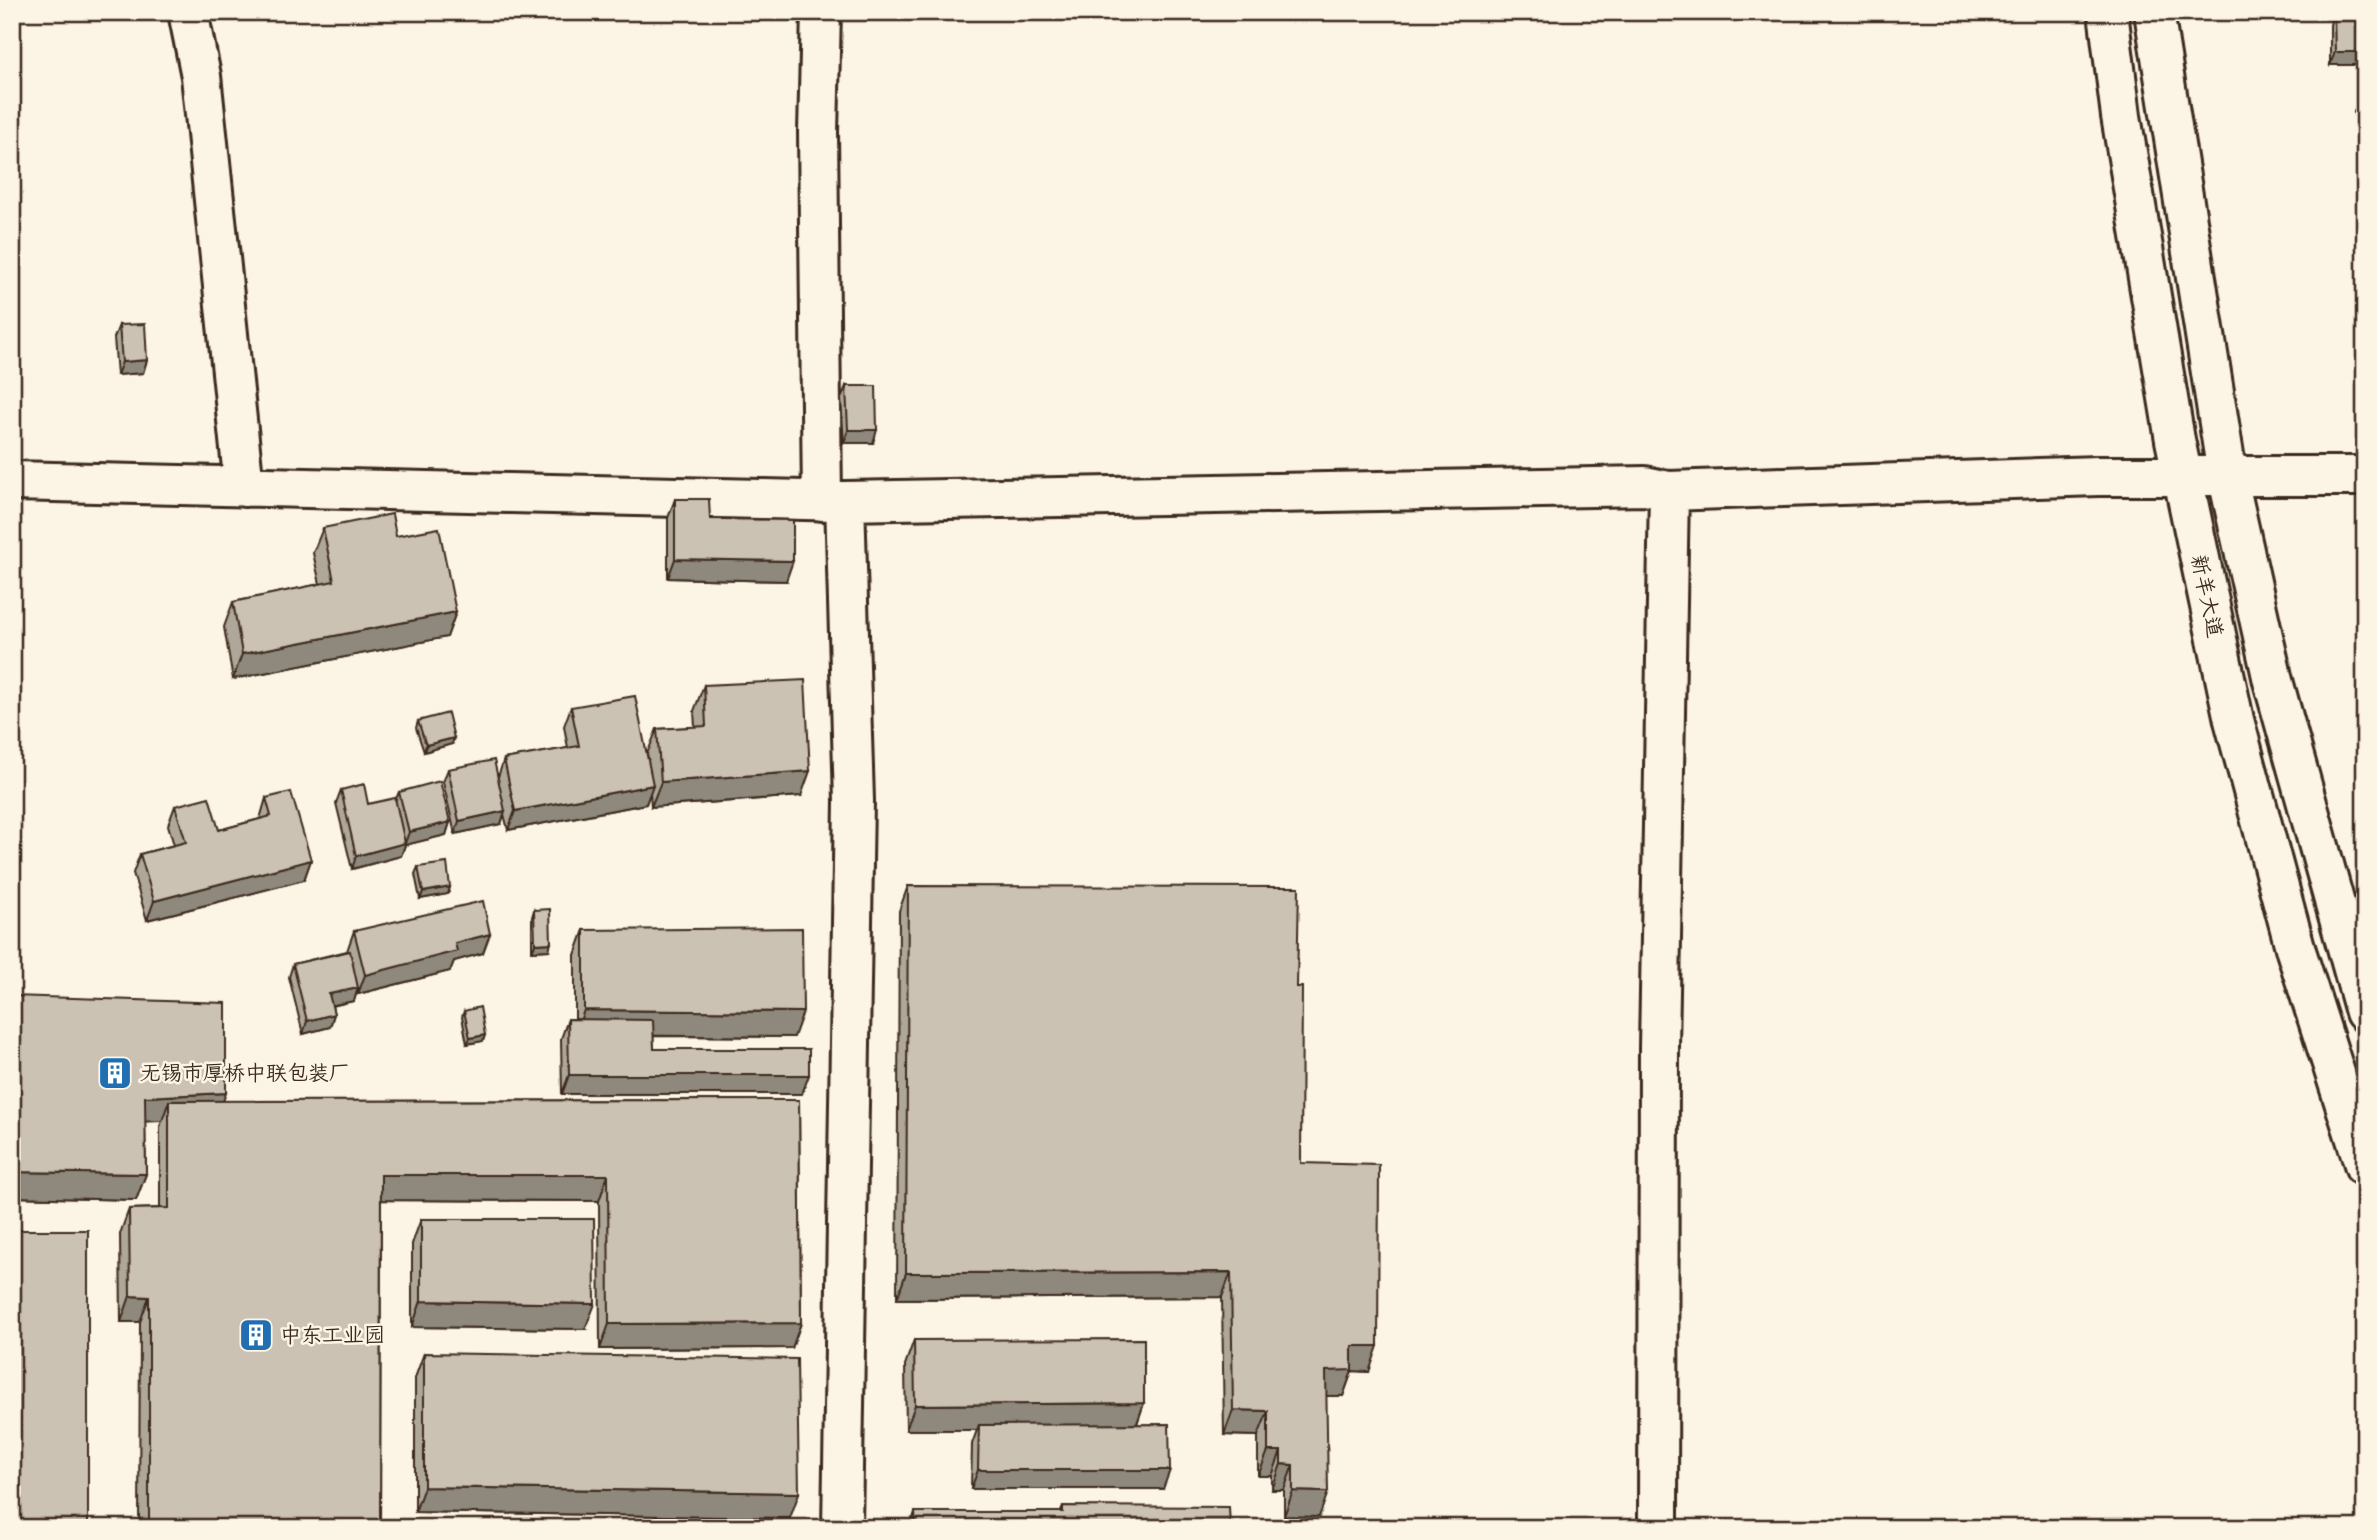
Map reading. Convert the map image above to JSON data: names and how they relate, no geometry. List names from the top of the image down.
{
  "streets": {
    "street": ["新羊大道"]
  },
  "places": {
    "building": ["无锡市厚桥中联包装厂", "中东工业园"]
  }
}
